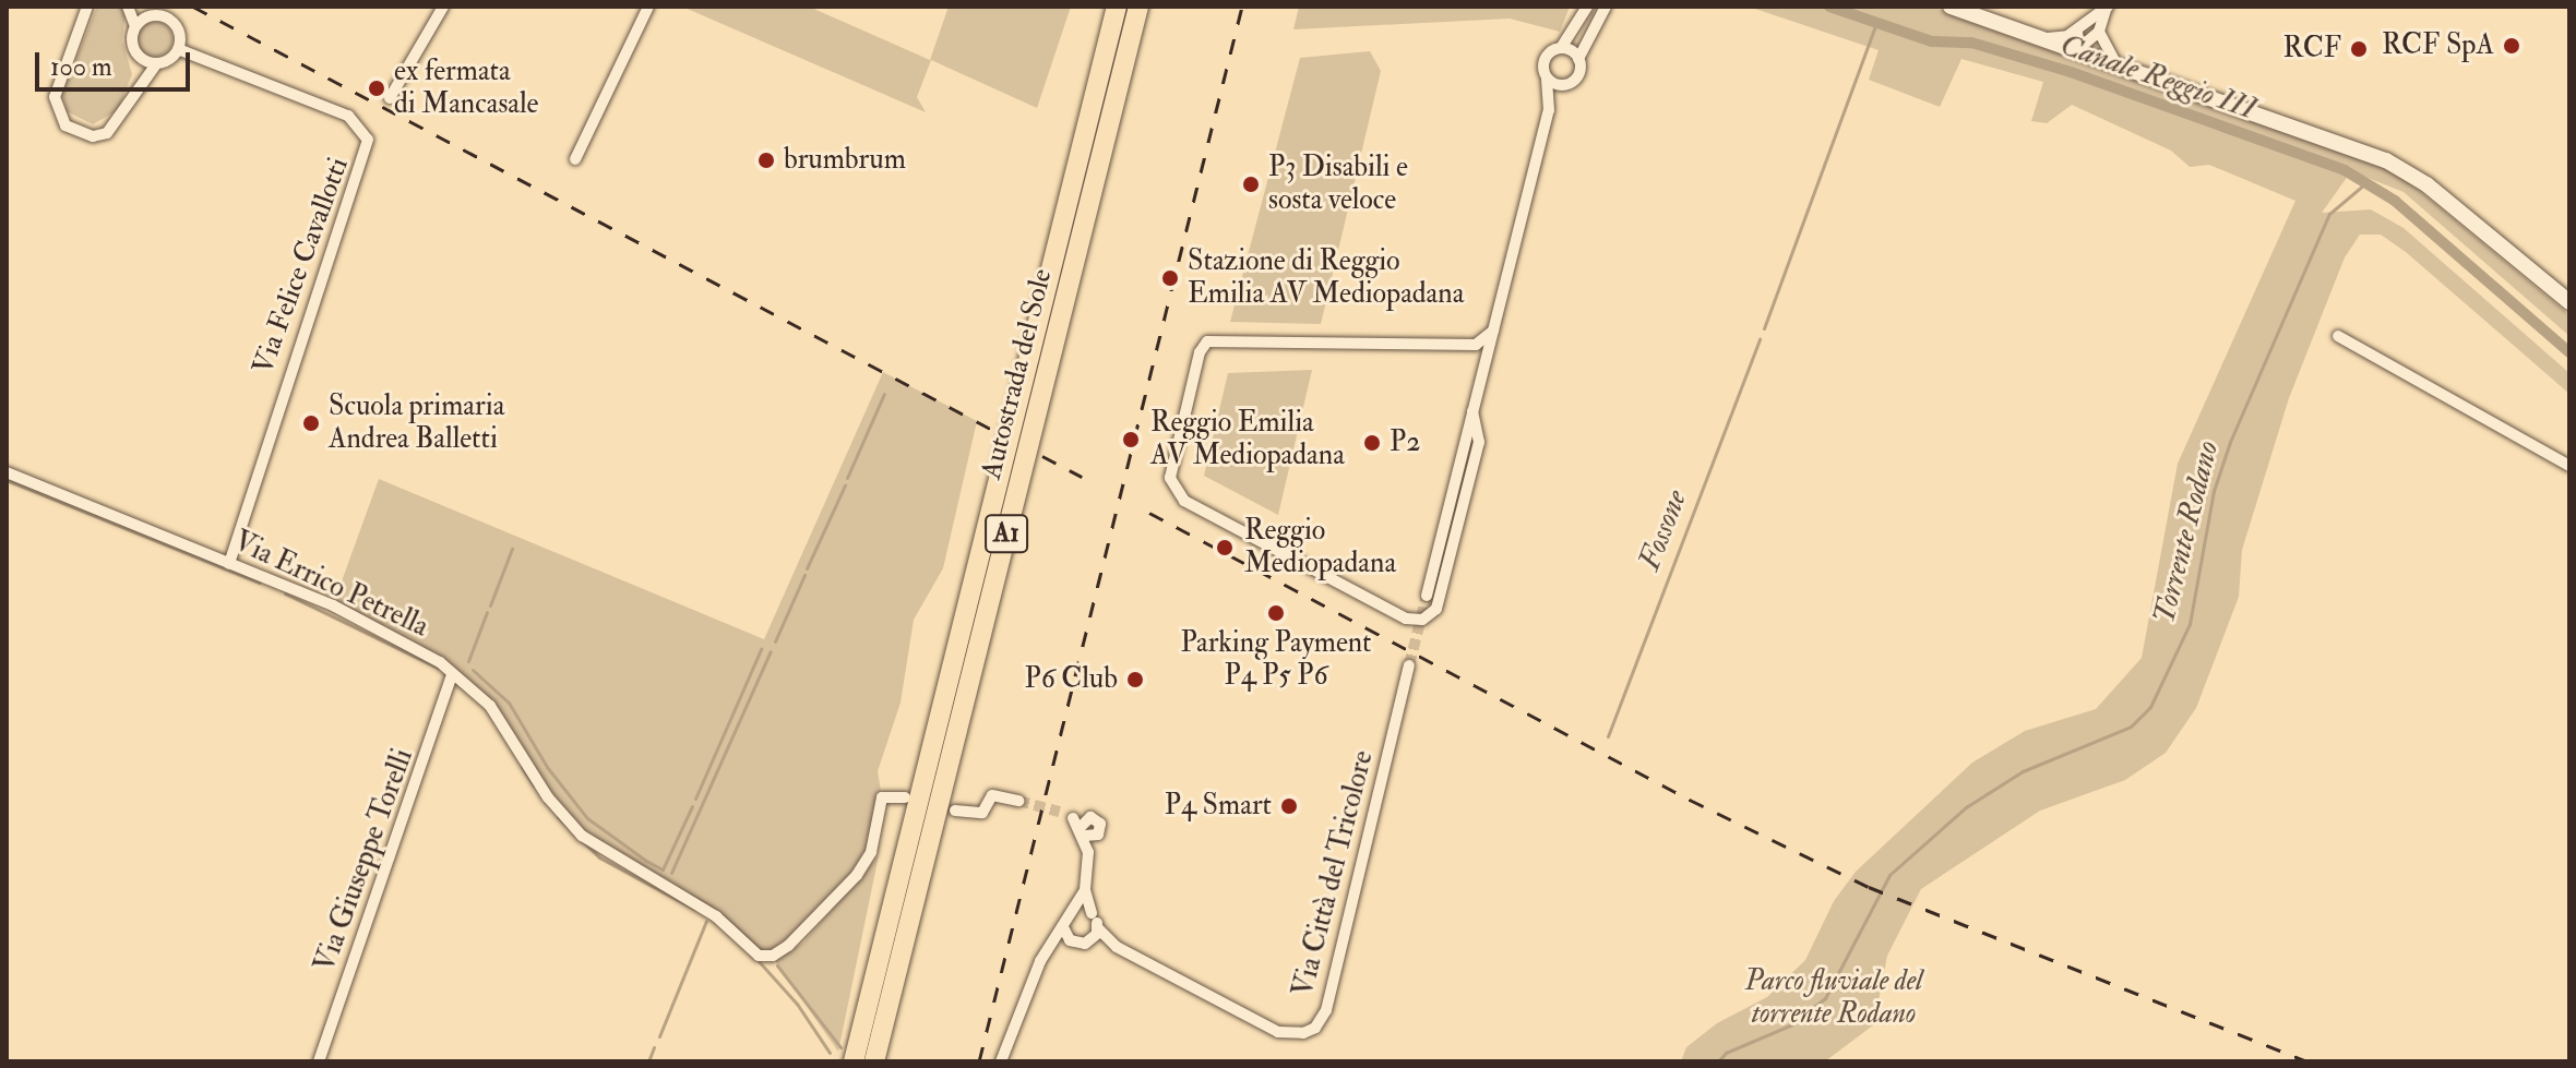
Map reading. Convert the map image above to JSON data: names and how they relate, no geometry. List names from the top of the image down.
{
  "streets": {
    "highway": ["Autostrada del Sole", "A1"],
    "street": [
      "Via Felice Cavallotti",
      "Via Errico Petrella",
      "Via Giuseppe Torelli",
      "Via Città del Tricolore"
    ]
  },
  "crossings": [
    ["Via Felice Cavallotti", "Via Errico Petrella"],
    ["Via Errico Petrella", "Via Giuseppe Torelli"]
  ],
  "water": ["Canale Reggio III", "Fossone", "Torrente Rodano"],
  "parks": ["Parco fluviale del torrente Rodano"],
  "places": [
    "RCF SpA",
    "RCF",
    "ex fermata di Mancasale",
    "brumbrum",
    "P3 Disabili e sosta veloce",
    "Stazione di Reggio Emilia AV Mediopadana",
    "Scuola primaria Andrea Balletti",
    "Reggio Emilia AV Mediopadana",
    "P2",
    "Reggio Mediopadana",
    "Parking Payment P4 P5 P6",
    "P6 Club",
    "P4 Smart"
  ],
  "scale_bar": "100 m"
}
